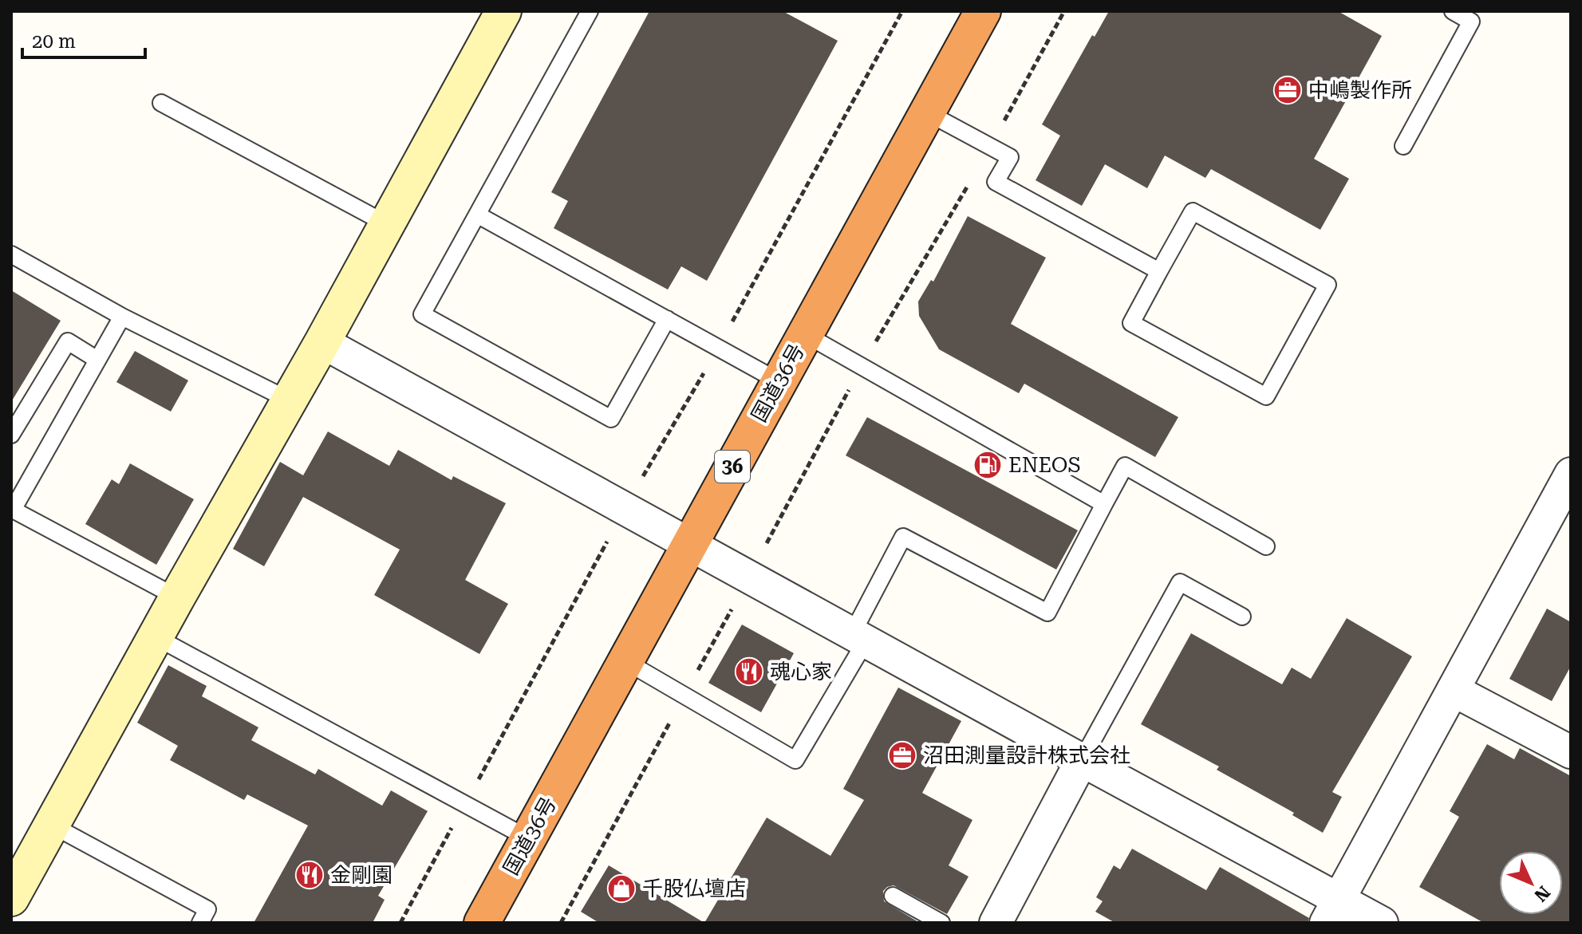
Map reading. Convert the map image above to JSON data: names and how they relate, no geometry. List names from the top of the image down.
{
  "streets": {
    "highway": ["国道36号", "36"]
  },
  "places": {
    "office": ["中嶋製作所", "沼田測量設計株式会社"],
    "fuel station": ["ENEOS"],
    "restaurant": ["魂心家", "金剛園"],
    "shop": ["千股仏壇店"]
  },
  "scale_bar": "20 m",
  "north": "bottom right"
}
